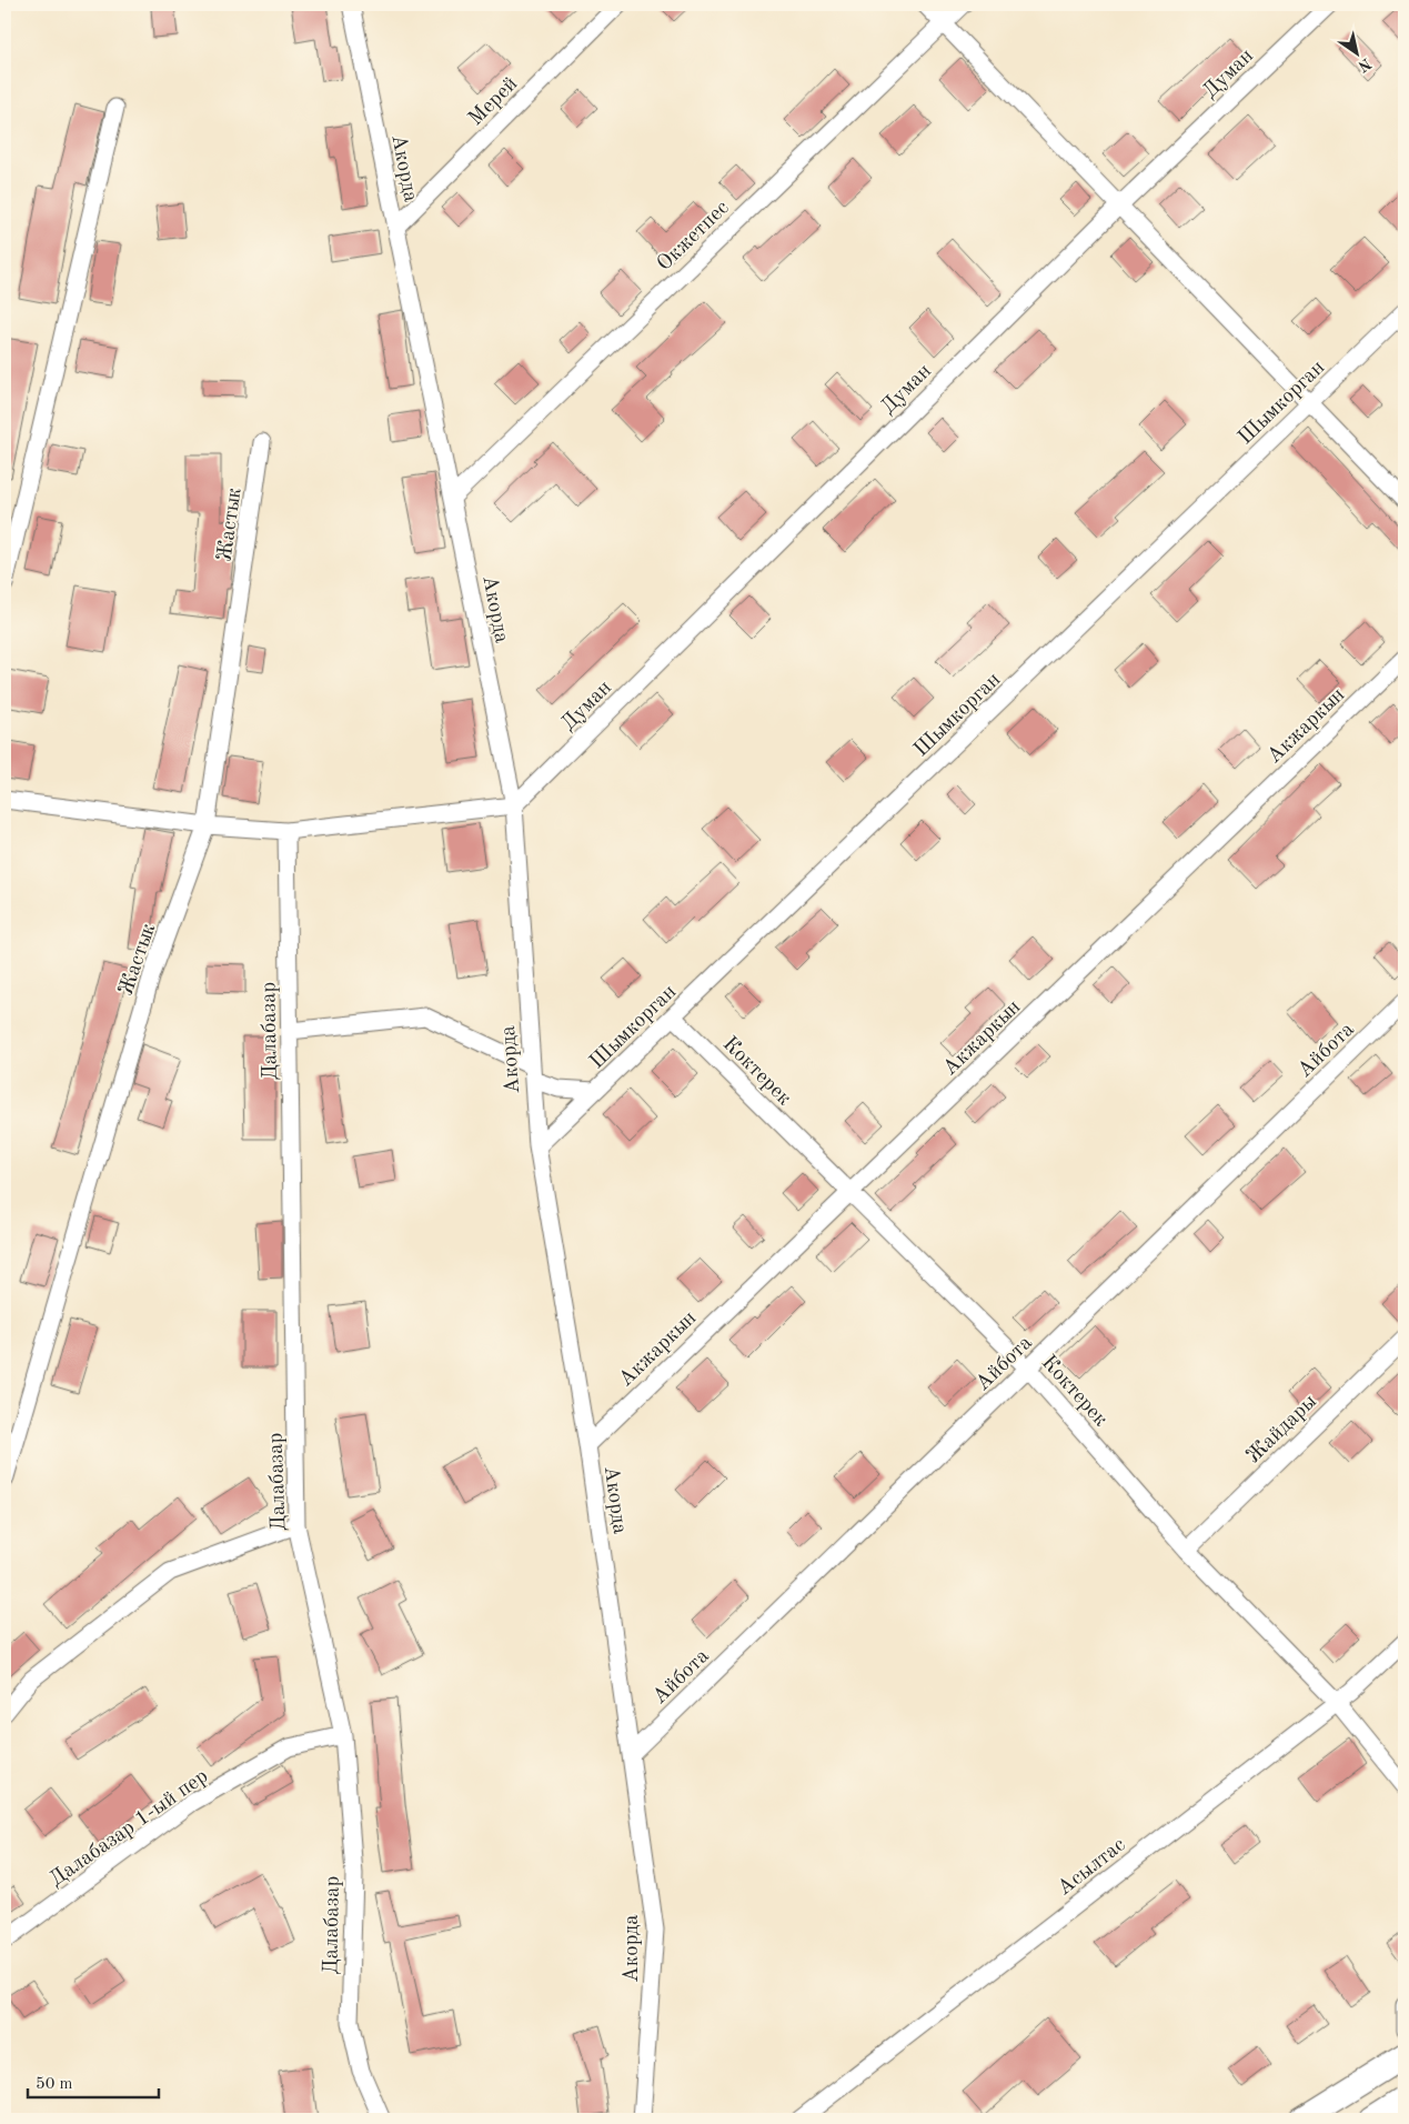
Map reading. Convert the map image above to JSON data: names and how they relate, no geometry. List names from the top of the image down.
{
  "streets": {
    "street": [
      "Думан",
      "Мерей",
      "Акорда",
      "Окжетпес",
      "Шымкорган",
      "Жастык",
      "Акжаркын",
      "Далабазар",
      "Айбота",
      "Коктерек",
      "Жайдары",
      "Далабазар 1-ый пер",
      "Асылтас"
    ]
  },
  "crossings": [
    ["Думан", "Акорда"],
    ["Мерей", "Акорда"],
    ["Акорда", "Окжетпес"],
    ["Акорда", "Шымкорган"],
    ["Акорда", "Акжаркын"],
    ["Акорда", "Айбота"],
    ["Шымкорган", "Коктерек"],
    ["Акжаркын", "Коктерек"],
    ["Далабазар", "Далабазар 1-ый пер"],
    ["Айбота", "Коктерек"],
    ["Коктерек", "Жайдары"],
    ["Коктерек", "Асылтас"]
  ],
  "scale_bar": "50 m",
  "north": "bottom right"
}
